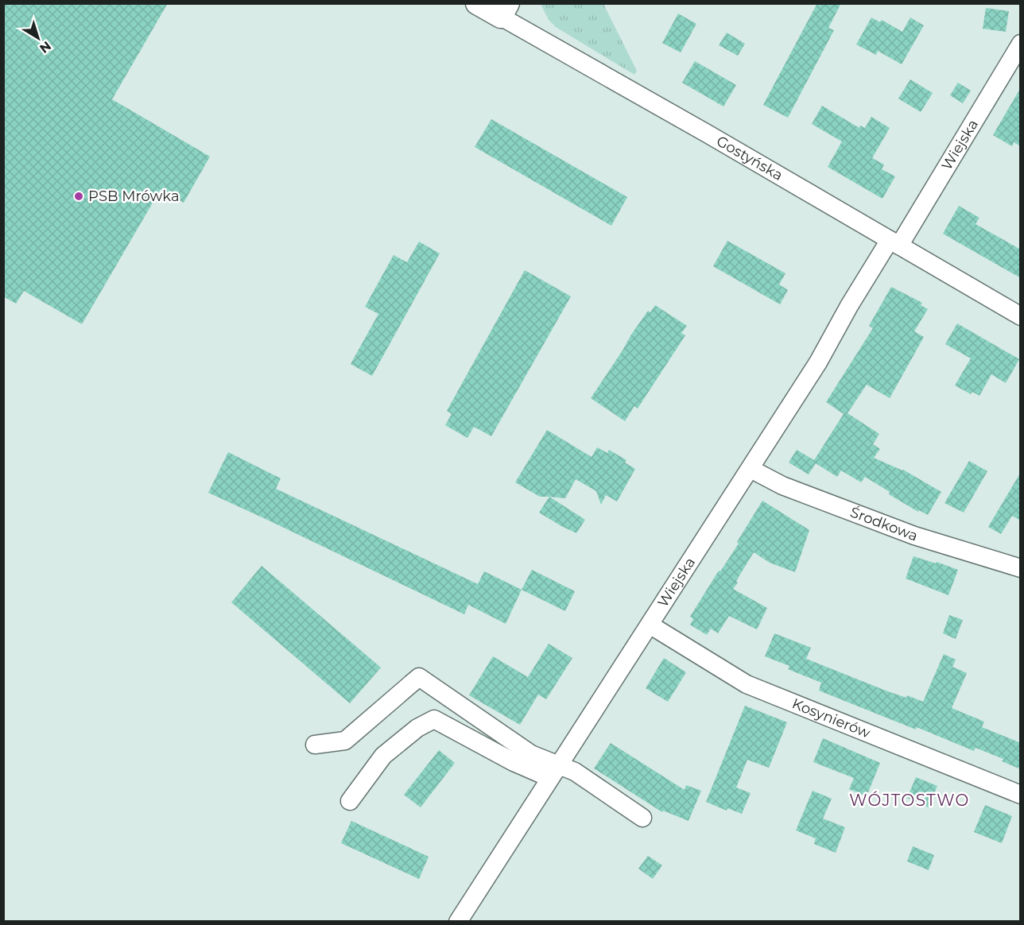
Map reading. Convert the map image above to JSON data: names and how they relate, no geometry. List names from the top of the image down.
{
  "streets": {
    "main road": ["Gostyńska"],
    "street": ["Wiejska", "Środkowa", "Kosynierów"]
  },
  "crossings": [
    ["Wiejska", "Gostyńska"],
    ["Wiejska", "Środkowa"],
    ["Wiejska", "Kosynierów"]
  ],
  "districts": ["WÓJTOSTWO"],
  "places": ["PSB Mrówka"],
  "north": "bottom right"
}
